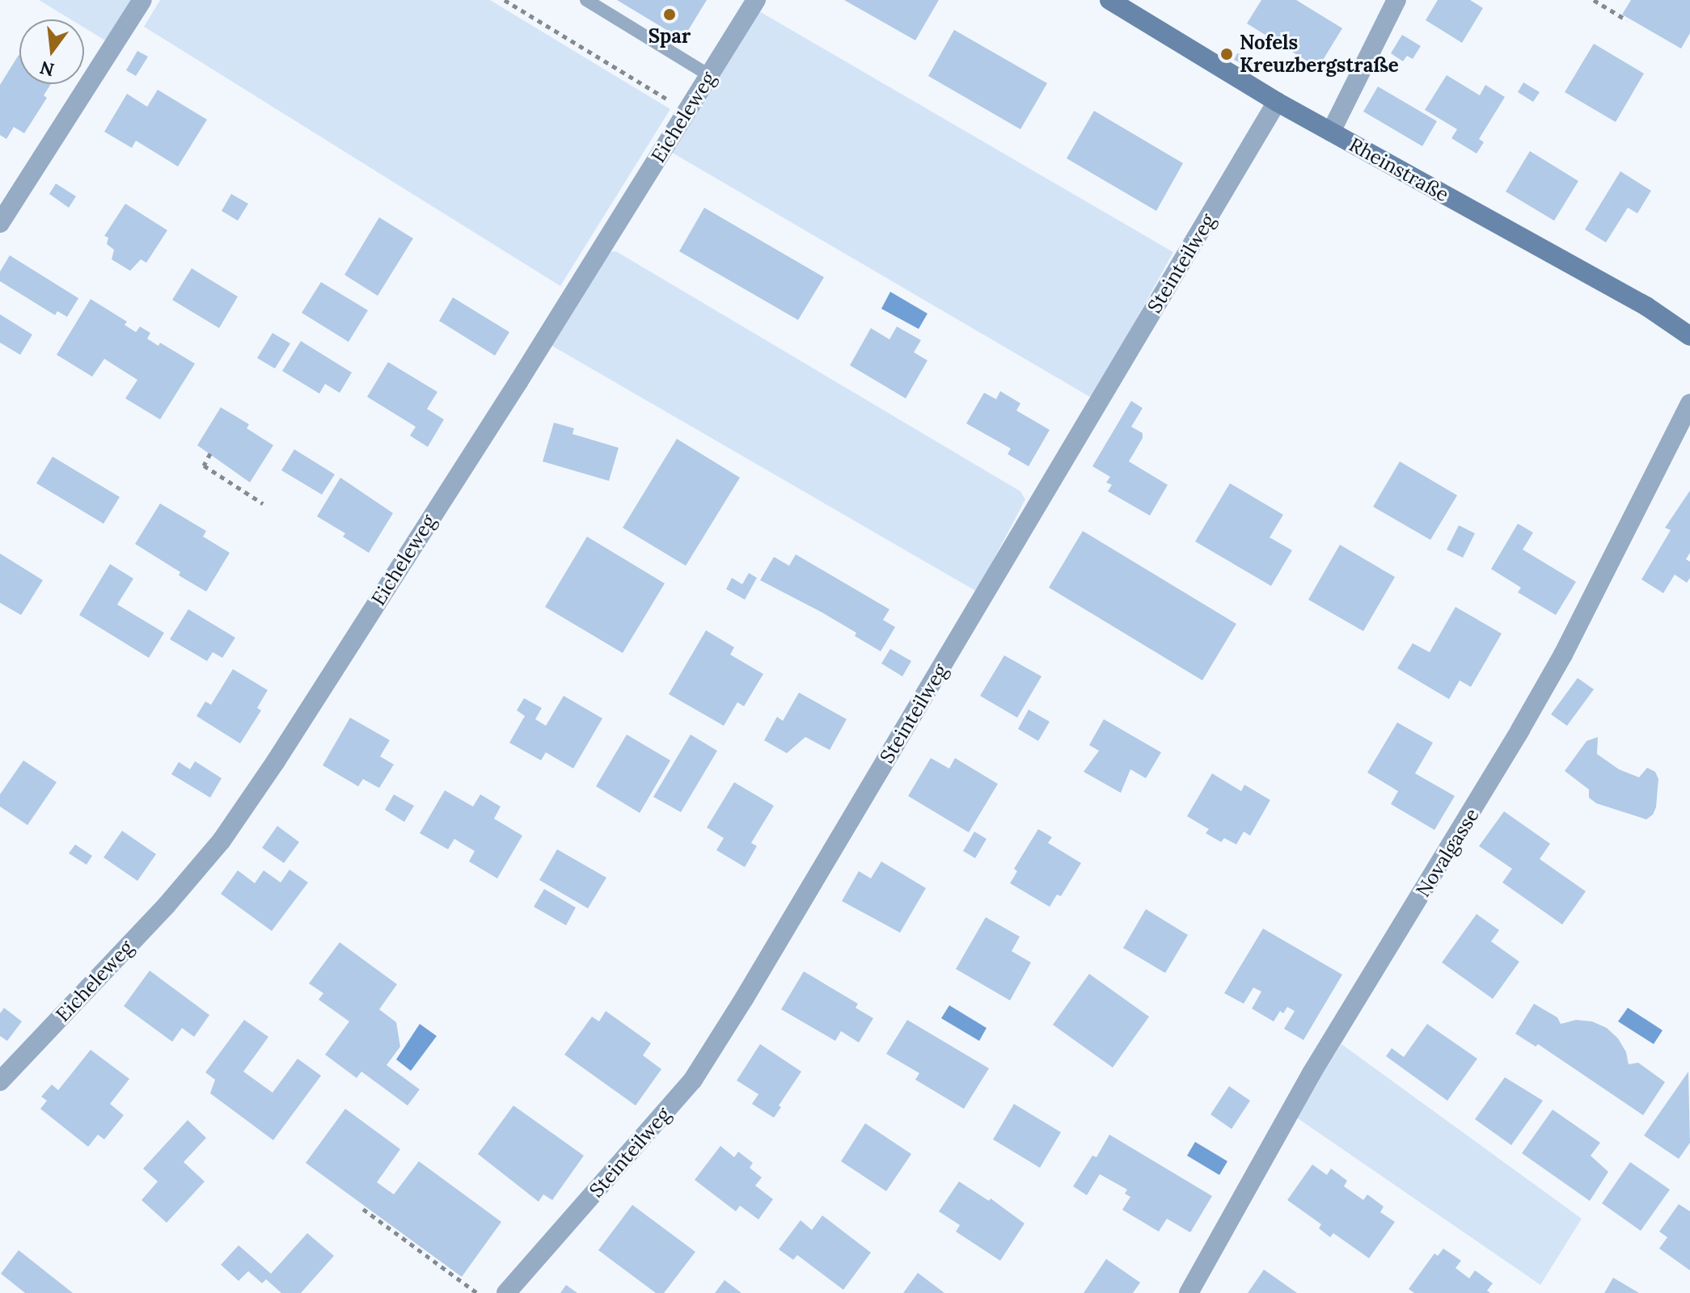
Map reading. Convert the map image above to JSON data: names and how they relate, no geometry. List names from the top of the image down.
{
  "streets": {
    "main road": ["Rheinstraße"],
    "street": ["Eicheleweg", "Steinteilweg", "Novalgasse"]
  },
  "crossings": [
    ["Rheinstraße", "Steinteilweg"]
  ],
  "places": ["Spar", "Nofels Kreuzbergstraße"],
  "north": "bottom"
}
